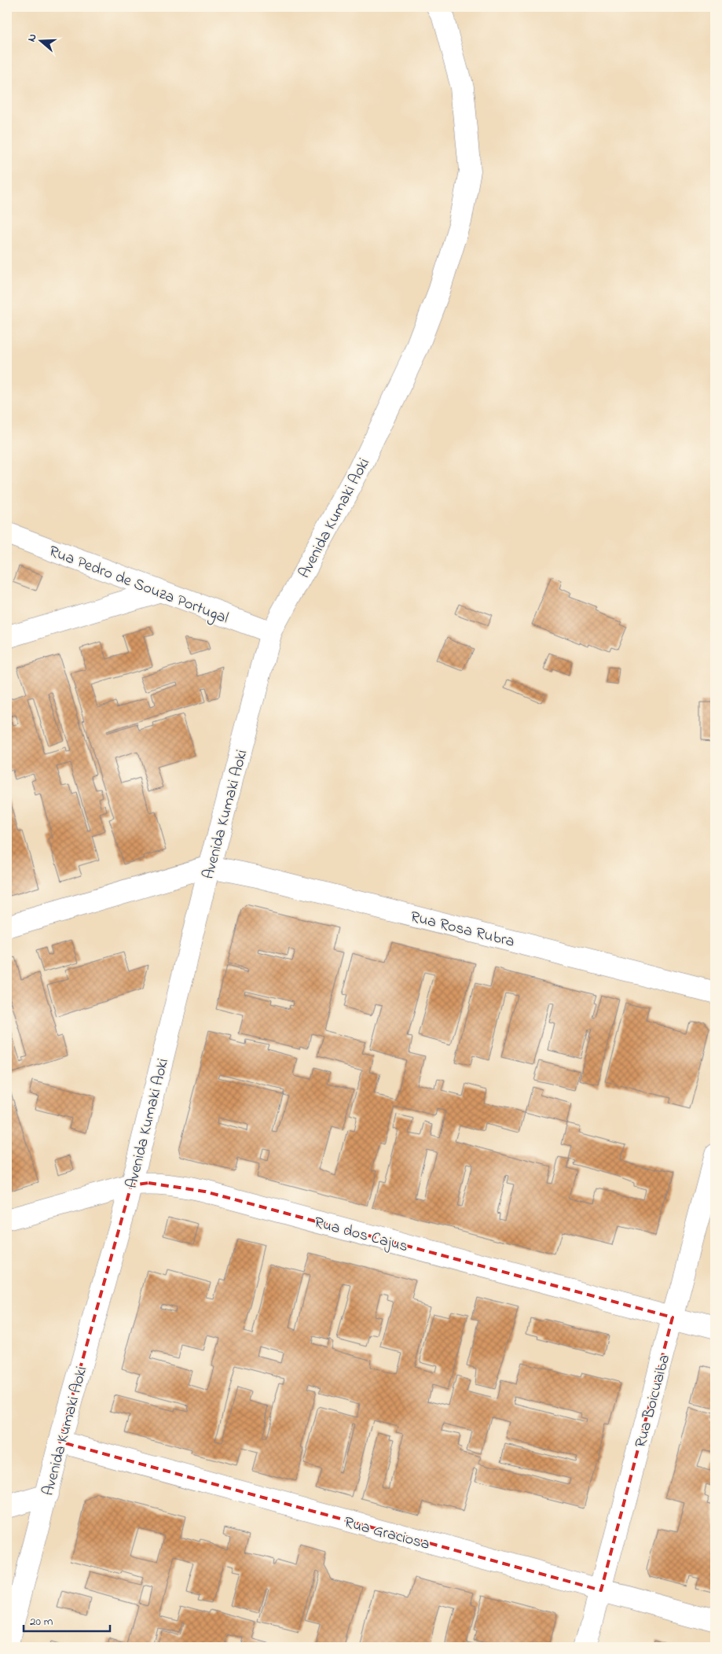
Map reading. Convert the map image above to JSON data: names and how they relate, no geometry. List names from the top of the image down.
{
  "streets": {
    "street": [
      "Avenida Kumaki Aoki",
      "Rua Pedro de Souza Portugal",
      "Rua Rosa Rubra",
      "Rua dos Cajus",
      "Rua Boicuaiba",
      "Rua Graciosa"
    ]
  },
  "crossings": [
    ["Avenida Kumaki Aoki", "Rua Pedro de Souza Portugal"],
    ["Avenida Kumaki Aoki", "Rua Rosa Rubra"],
    ["Avenida Kumaki Aoki", "Rua dos Cajus"],
    ["Avenida Kumaki Aoki", "Rua Graciosa"],
    ["Rua dos Cajus", "Rua Boicuaiba"],
    ["Rua Boicuaiba", "Rua Graciosa"]
  ],
  "scale_bar": "20 m",
  "north": "left"
}
